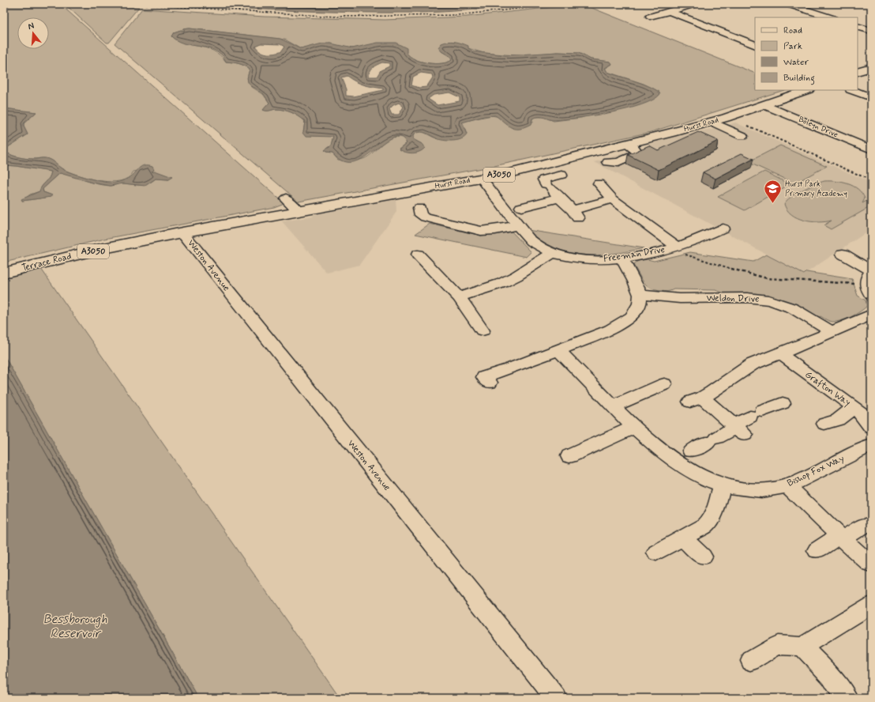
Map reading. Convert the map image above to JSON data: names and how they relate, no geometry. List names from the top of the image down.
{
  "streets": {
    "main road": ["Hurst Road", "A3050", "Terrace Road"],
    "street": [
      "Boleyn Drive",
      "Freeman Drive",
      "Weston Avenue",
      "Weldon Drive",
      "Grafton Way",
      "Bishop Fox Way"
    ]
  },
  "crossings": [
    ["Hurst Road", "Boleyn Drive"],
    ["Hurst Road", "Freeman Drive"],
    ["Hurst Road", "Terrace Road"],
    ["Hurst Road", "Weston Avenue"],
    ["Terrace Road", "Weston Avenue"]
  ],
  "water": ["Bessborough Reservoir"],
  "places": {
    "school or university": ["Hurst Park Primary Academy"]
  },
  "legend": [
    "Road",
    "Park",
    "Water",
    "Building"
  ],
  "north": "top"
}
